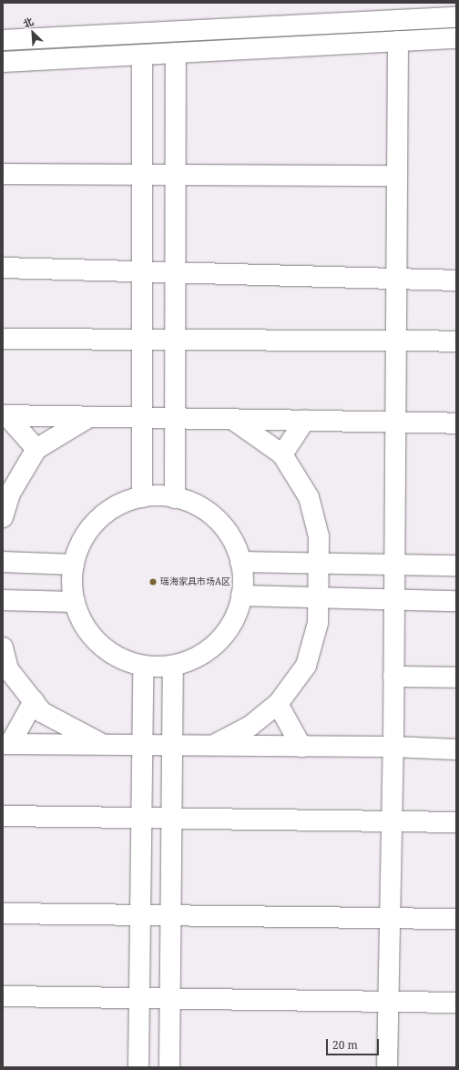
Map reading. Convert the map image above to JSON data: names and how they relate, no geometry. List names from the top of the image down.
{
  "places": ["瑶海家具市场A区"],
  "scale_bar": "20 m",
  "north": "top left"
}
